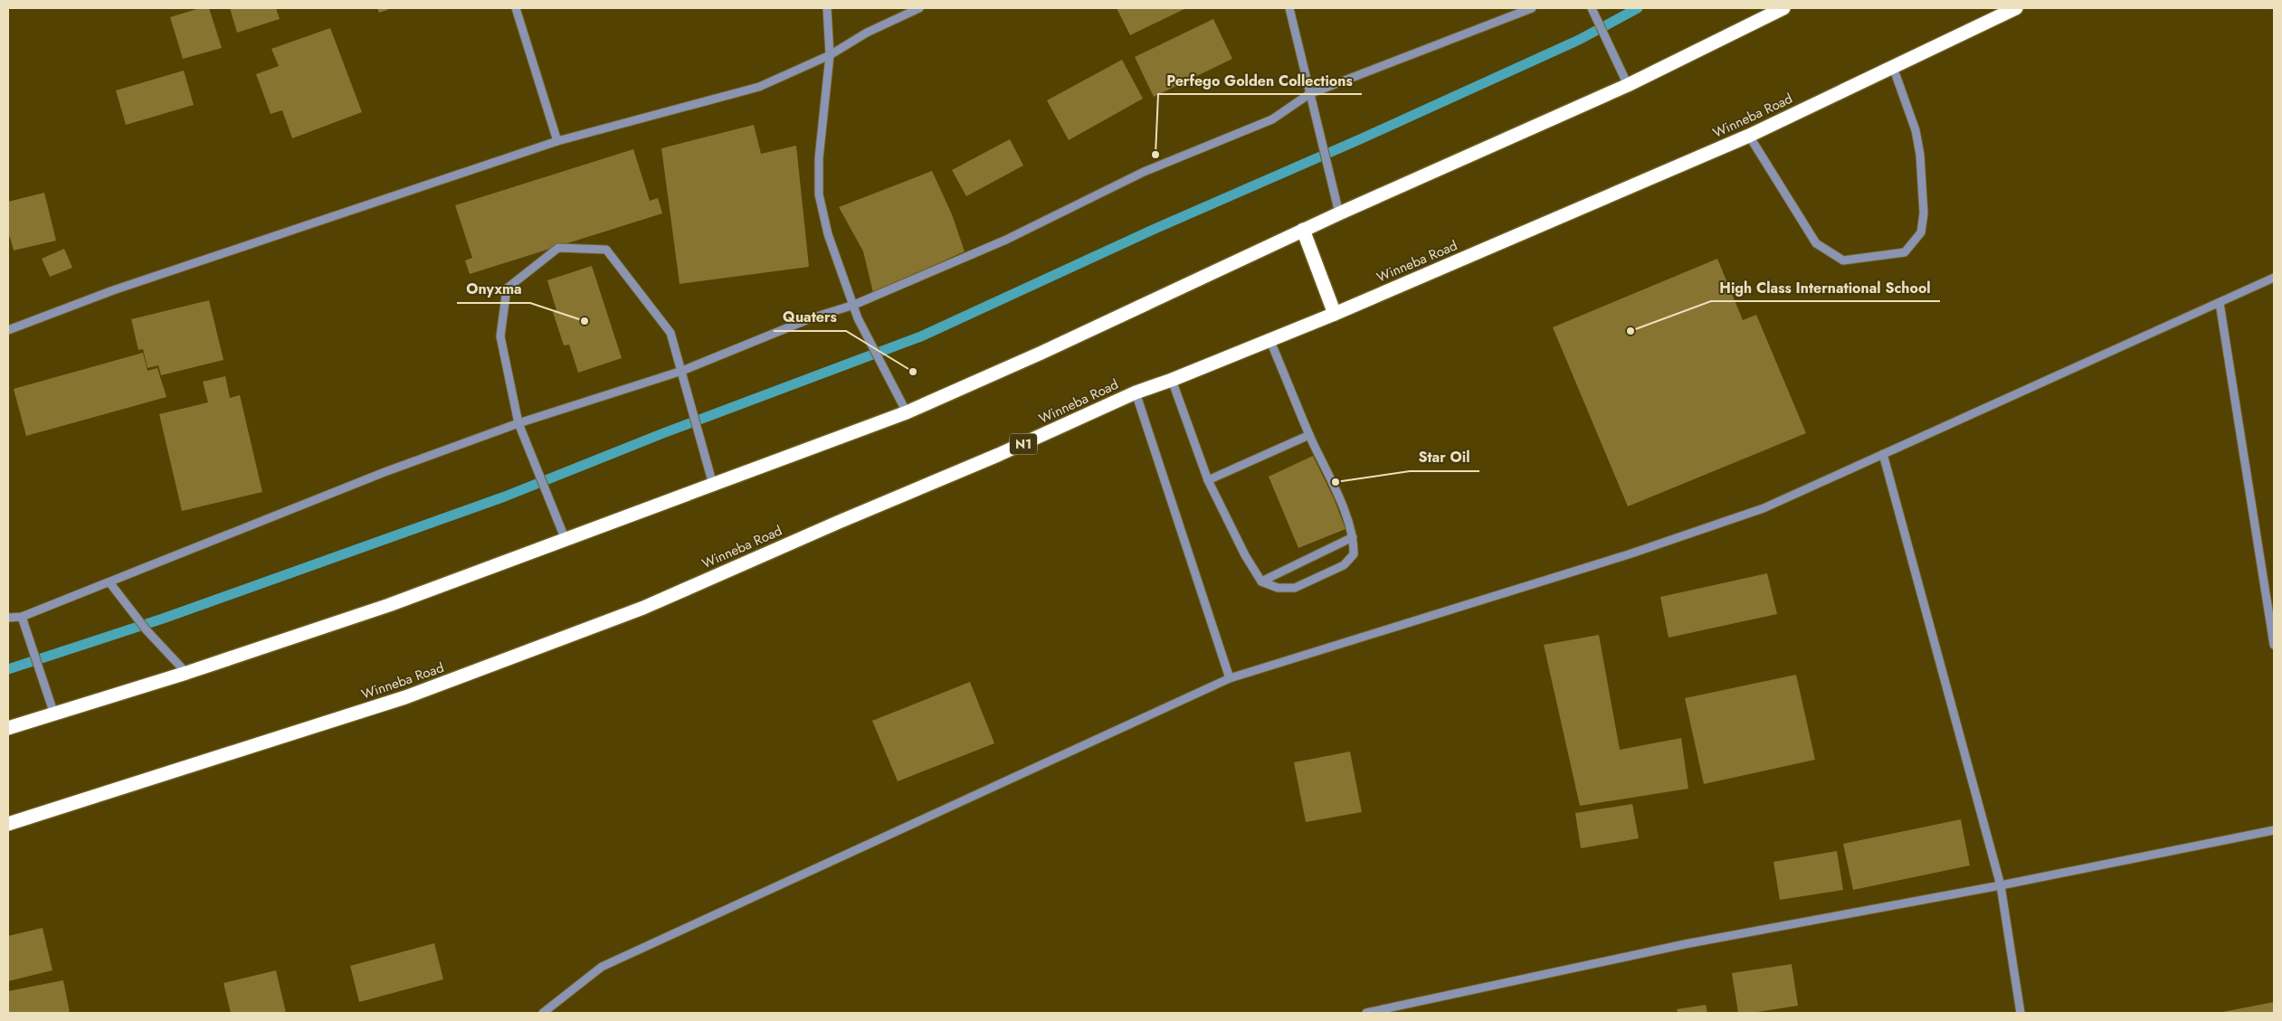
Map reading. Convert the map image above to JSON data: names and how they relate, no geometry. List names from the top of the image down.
{
  "streets": {
    "highway": ["Winneba Road", "N1"]
  },
  "places": [
    "Perfego Golden Collections",
    "Onyxma",
    "High Class International School",
    "Quaters",
    "Star Oil"
  ]
}
